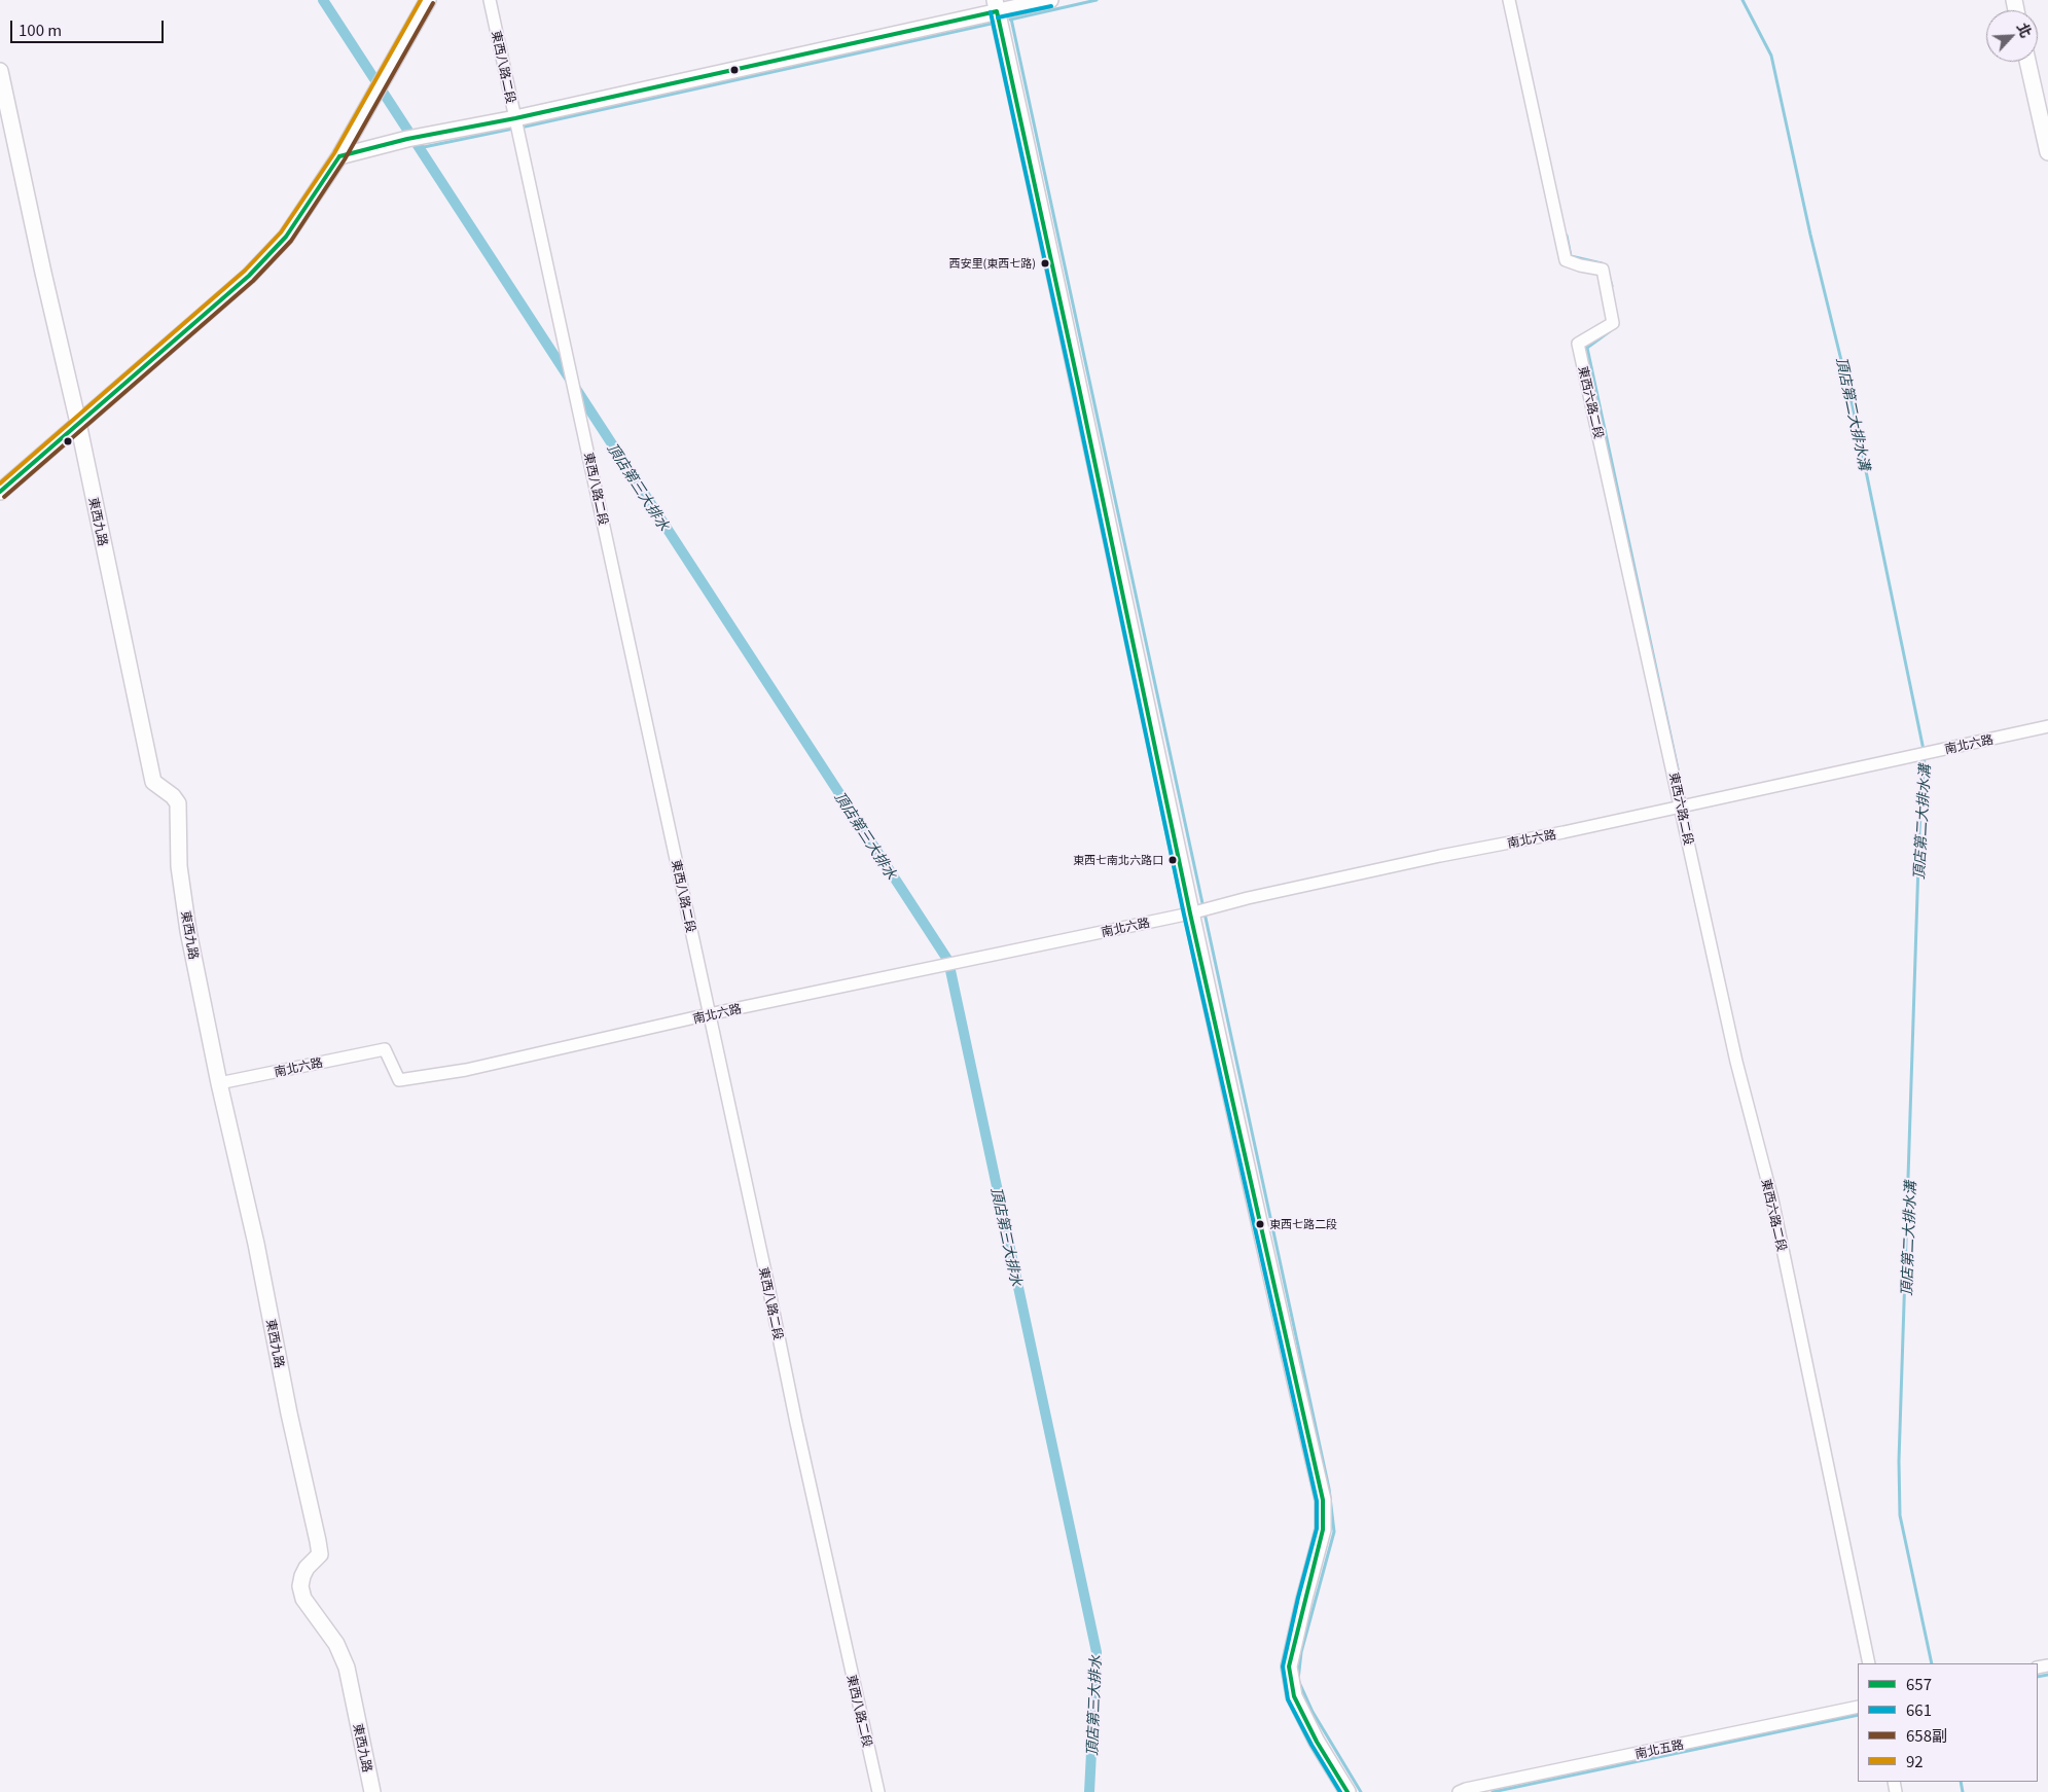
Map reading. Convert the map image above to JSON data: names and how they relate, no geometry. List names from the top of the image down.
{
  "streets": {
    "street": [
      "東西八路二段",
      "東西六路二段",
      "東西九路",
      "南北六路",
      "南北五路"
    ]
  },
  "crossings": [
    ["東西八路二段", "南北六路"],
    ["東西六路二段", "南北六路"],
    ["東西九路", "南北六路"]
  ],
  "water": ["頂店第二大排水溝", "頂店第三大排水"],
  "places": ["西安里(東西七路)", "東西七南北六路口", "東西七路二段"],
  "lines": [
    "transit line 92",
    "transit line 658副",
    "transit line 661",
    "transit line 657"
  ],
  "legend": [
    "657",
    "661",
    "658副",
    "92"
  ],
  "scale_bar": "100 m",
  "north": "top right"
}
